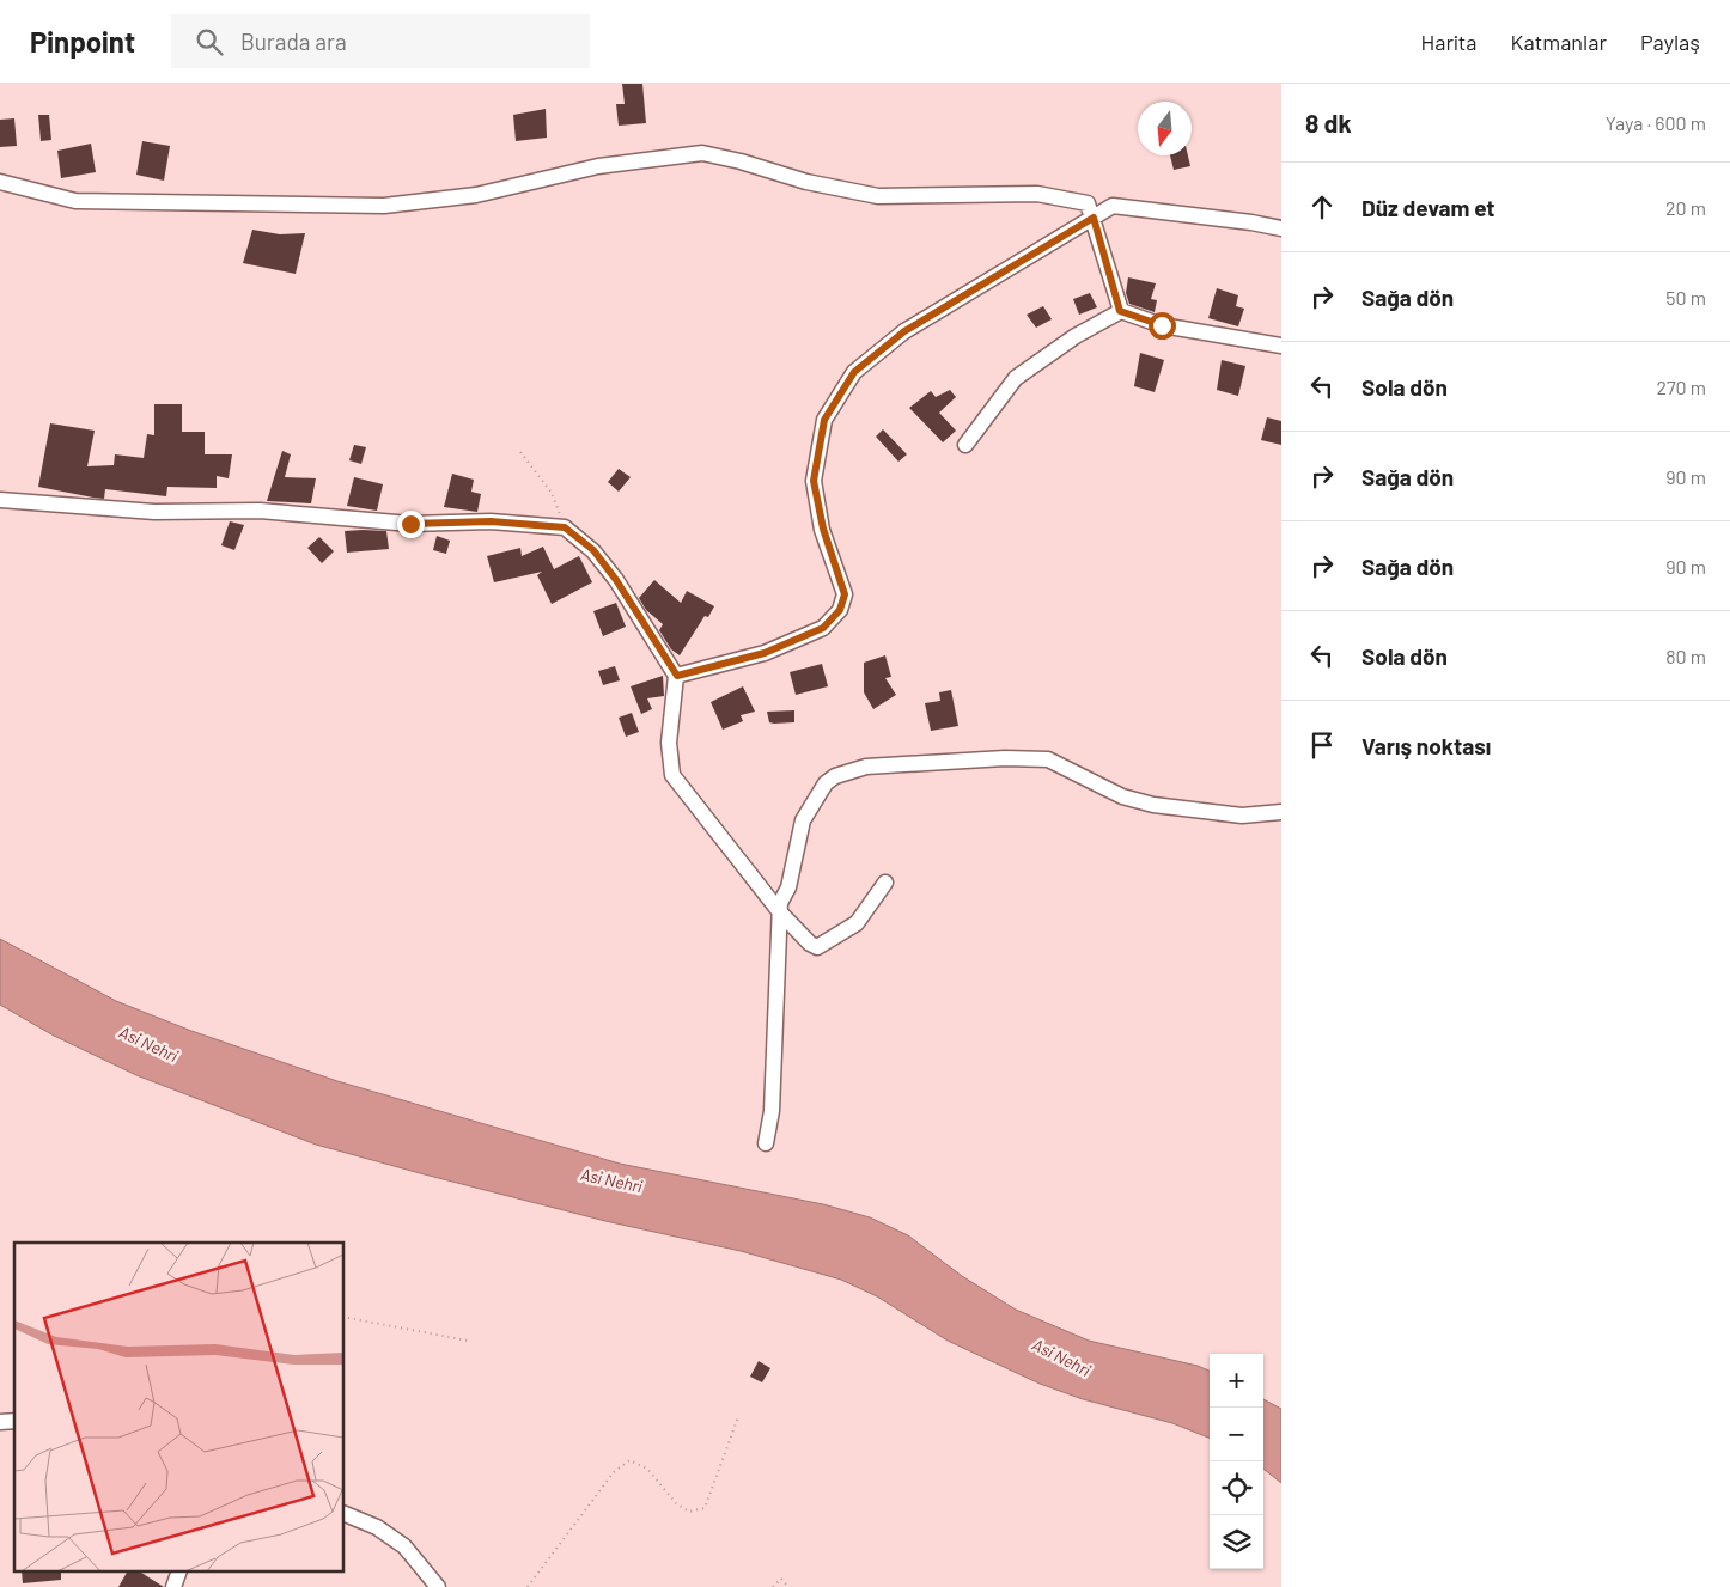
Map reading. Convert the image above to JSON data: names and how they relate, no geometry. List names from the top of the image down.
{
  "water": ["Asi Nehri"],
  "north": "bottom",
  "page": {
    "header": "Pinpoint",
    "search": "Burada ara",
    "nav": ["Harita", "Katmanlar", "Paylaş"],
    "heading": ["8 dk", "Yaya · 600 m"],
    "list": [
      ["Düz devam et", "20 m"],
      ["Sağa dön", "50 m"],
      ["Sola dön", "270 m"],
      ["Sağa dön", "90 m"],
      ["Sağa dön", "90 m"],
      ["Sola dön", "80 m"],
      "Varış noktası"
    ],
    "map_buttons": ["+", "−"]
  }
}
